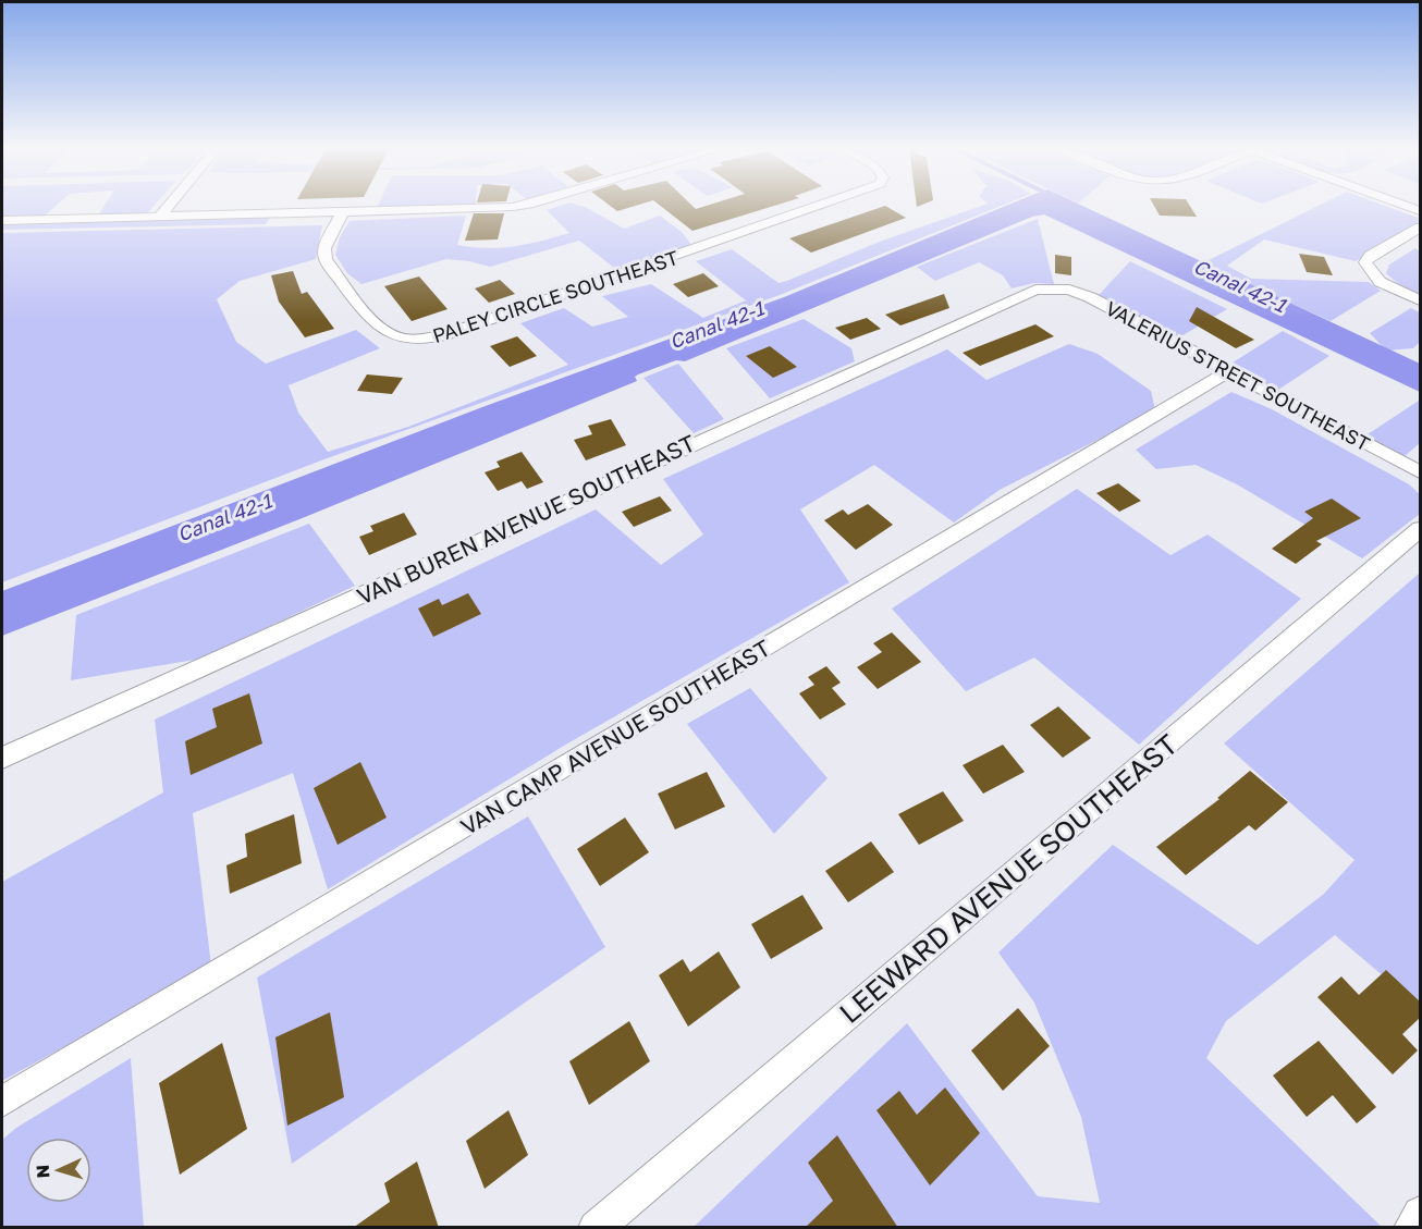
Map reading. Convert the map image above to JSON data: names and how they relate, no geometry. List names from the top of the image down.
{
  "streets": {
    "street": [
      "PALEY CIRCLE SOUTHEAST",
      "VALERIUS STREET SOUTHEAST",
      "VAN BUREN AVENUE SOUTHEAST",
      "VAN CAMP AVENUE SOUTHEAST",
      "LEEWARD AVENUE SOUTHEAST"
    ]
  },
  "crossings": [
    ["VALERIUS STREET SOUTHEAST", "VAN BUREN AVENUE SOUTHEAST"],
    ["VALERIUS STREET SOUTHEAST", "VAN CAMP AVENUE SOUTHEAST"]
  ],
  "water": ["Canal 42-1"],
  "north": "left"
}
